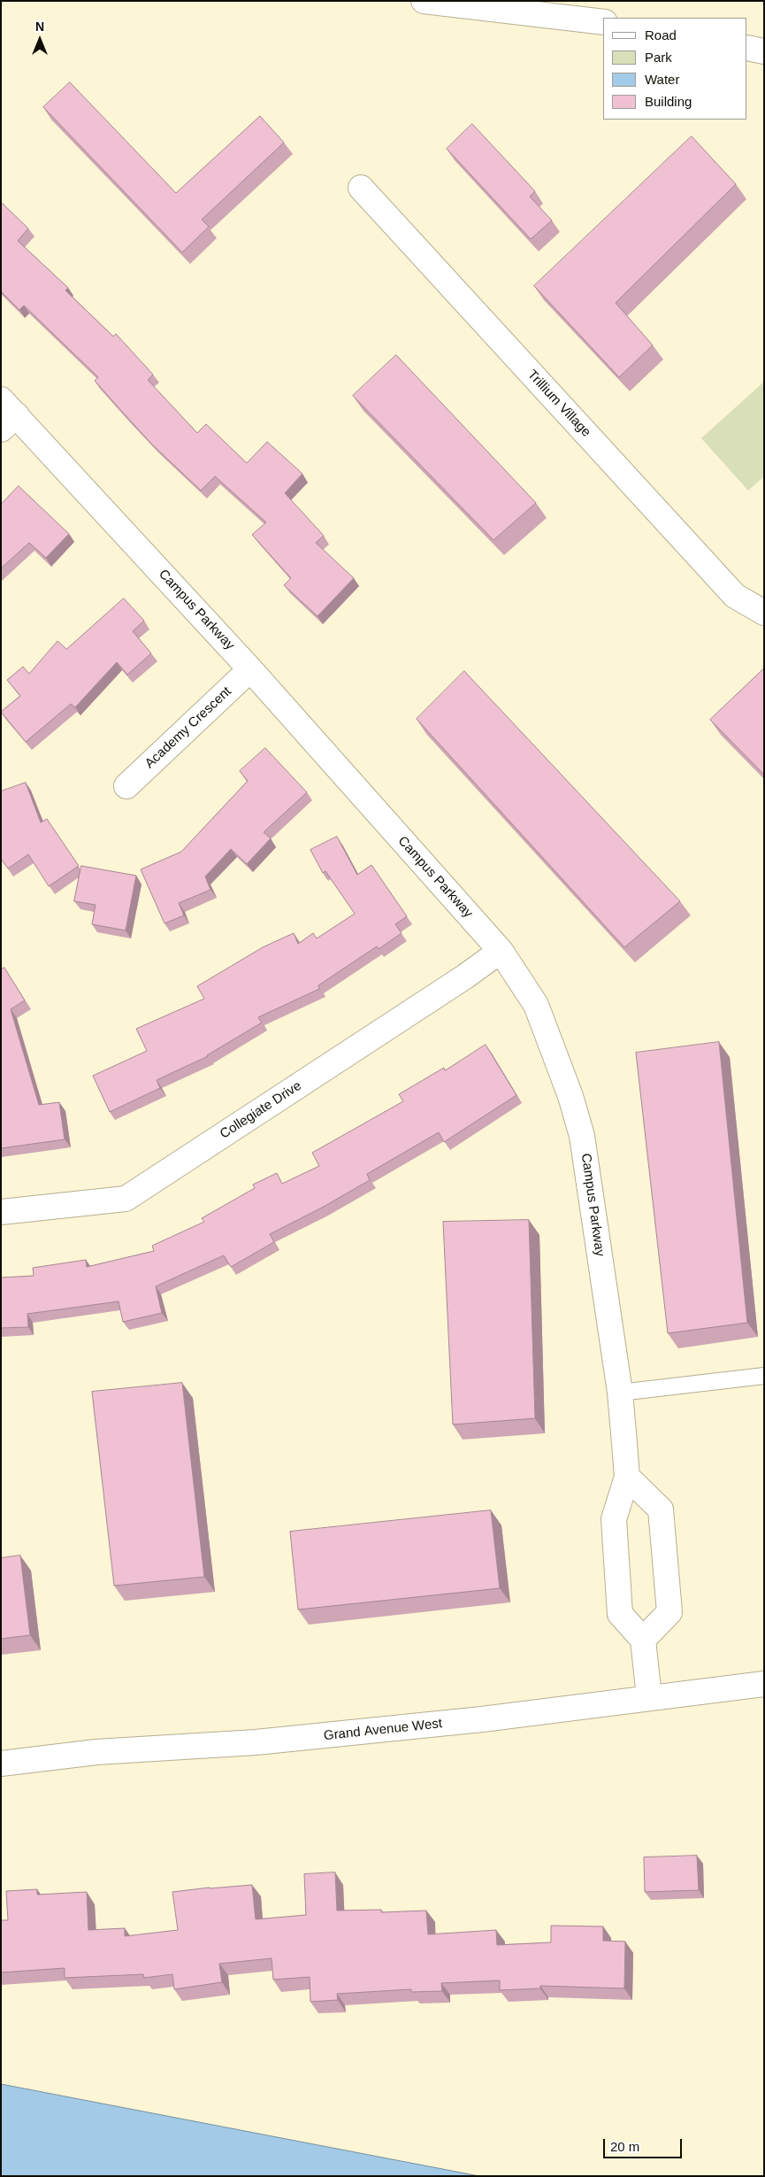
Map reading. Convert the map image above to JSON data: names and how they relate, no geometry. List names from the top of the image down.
{
  "streets": {
    "street": [
      "Trillium Village",
      "Campus Parkway",
      "Academy Crescent",
      "Collegiate Drive",
      "Grand Avenue West"
    ]
  },
  "crossings": [
    ["Campus Parkway", "Academy Crescent"],
    ["Campus Parkway", "Collegiate Drive"]
  ],
  "legend": [
    "Road",
    "Park",
    "Water",
    "Building"
  ],
  "scale_bar": "20 m",
  "north": "top"
}
